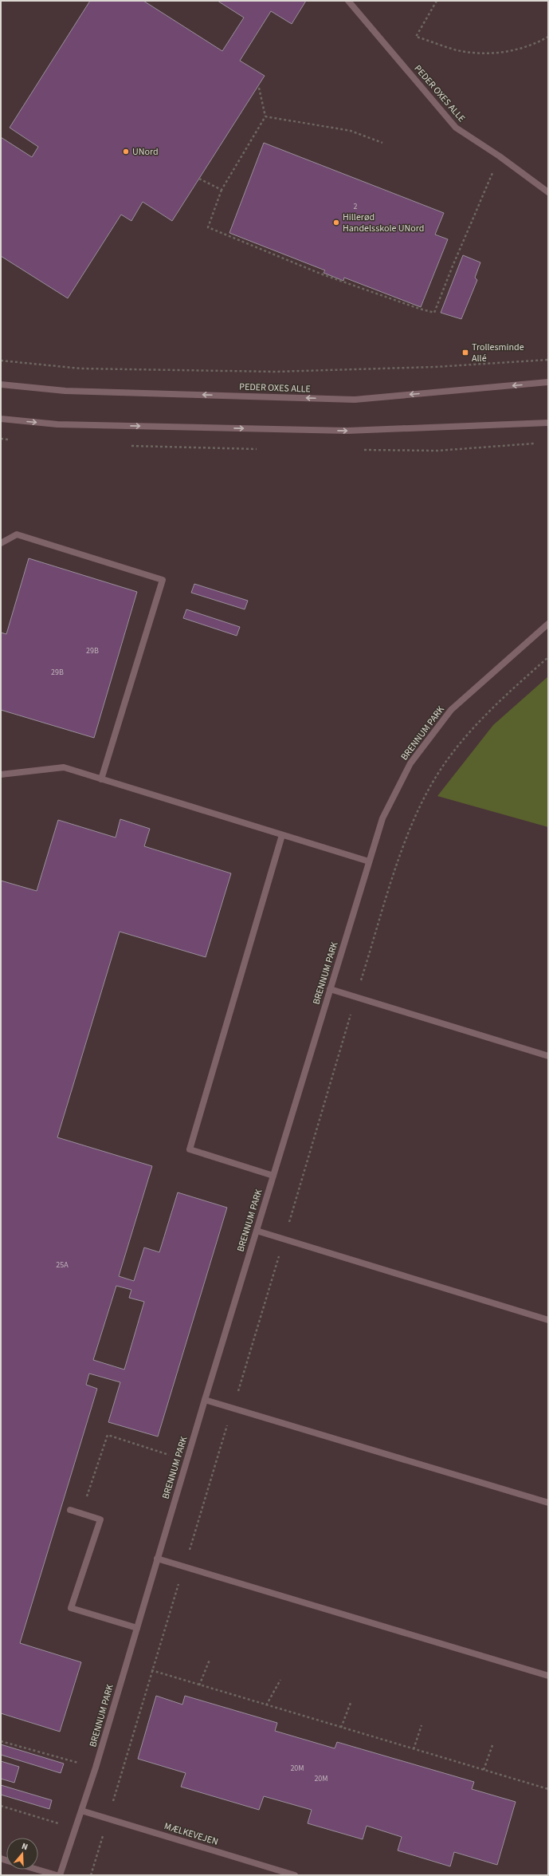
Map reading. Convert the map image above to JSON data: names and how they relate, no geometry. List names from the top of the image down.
{
  "streets": {
    "street": ["PEDER OXES ALLE", "BRENNUM PARK", "MÆLKEVEJEN"]
  },
  "crossings": [
    ["BRENNUM PARK", "MÆLKEVEJEN"]
  ],
  "places": {
    "other": ["UNord", "Hillerød Handelsskole UNord"],
    "transit": ["Trollesminde Allé"]
  },
  "house_numbers": [
    "2",
    "29B",
    "29B",
    "25A",
    "20M",
    "20M"
  ],
  "north": "top"
}
